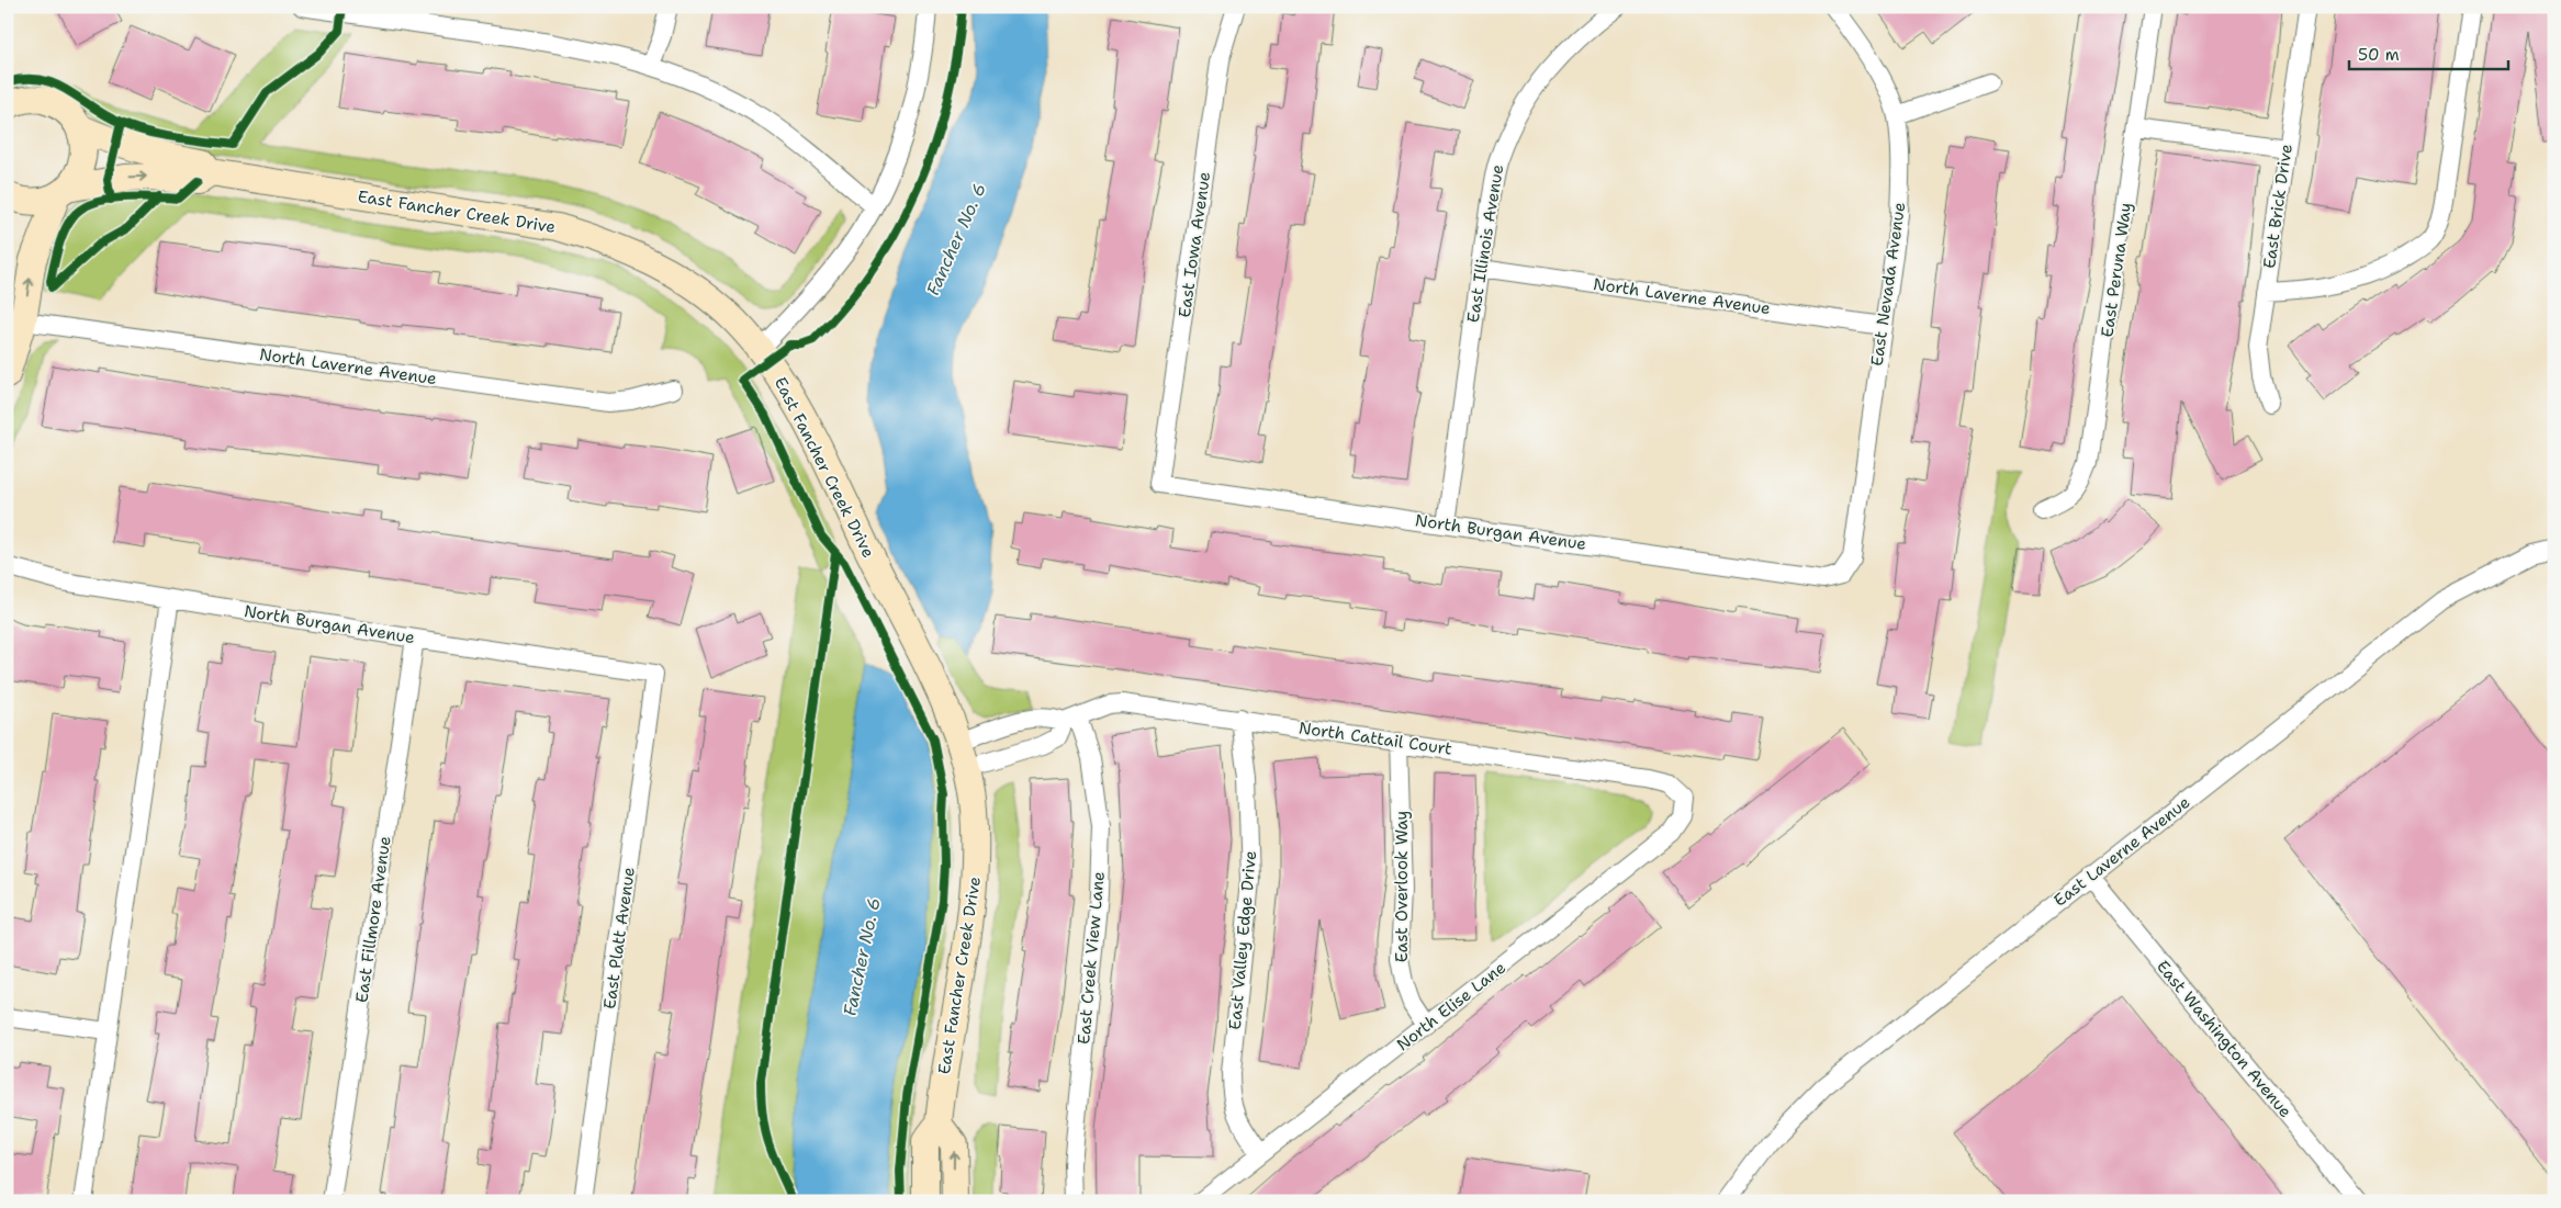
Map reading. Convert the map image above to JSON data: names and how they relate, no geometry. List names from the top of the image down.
{
  "streets": {
    "street": [
      "East Brick Drive",
      "East Fancher Creek Drive",
      "East Illinois Avenue",
      "East Iowa Avenue",
      "East Peruna Way",
      "East Nevada Avenue",
      "North Laverne Avenue",
      "North Burgan Avenue",
      "North Cattail Court",
      "East Laverne Avenue",
      "East Overlook Way",
      "East Fillmore Avenue",
      "East Platt Avenue",
      "East Valley Edge Drive",
      "East Creek View Lane",
      "North Elise Lane",
      "East Washington Avenue"
    ]
  },
  "crossings": [
    ["East Fancher Creek Drive", "North Cattail Court"],
    ["East Illinois Avenue", "North Laverne Avenue"],
    ["East Illinois Avenue", "North Burgan Avenue"],
    ["East Iowa Avenue", "North Burgan Avenue"],
    ["East Nevada Avenue", "North Laverne Avenue"],
    ["East Nevada Avenue", "North Burgan Avenue"],
    ["North Burgan Avenue", "East Fillmore Avenue"],
    ["North Burgan Avenue", "East Platt Avenue"],
    ["North Cattail Court", "East Overlook Way"],
    ["North Cattail Court", "East Valley Edge Drive"],
    ["North Cattail Court", "East Creek View Lane"],
    ["North Cattail Court", "North Elise Lane"],
    ["East Laverne Avenue", "East Washington Avenue"],
    ["East Overlook Way", "North Elise Lane"],
    ["East Valley Edge Drive", "North Elise Lane"]
  ],
  "water": ["Fancher No. 6"],
  "scale_bar": "50 m"
}
